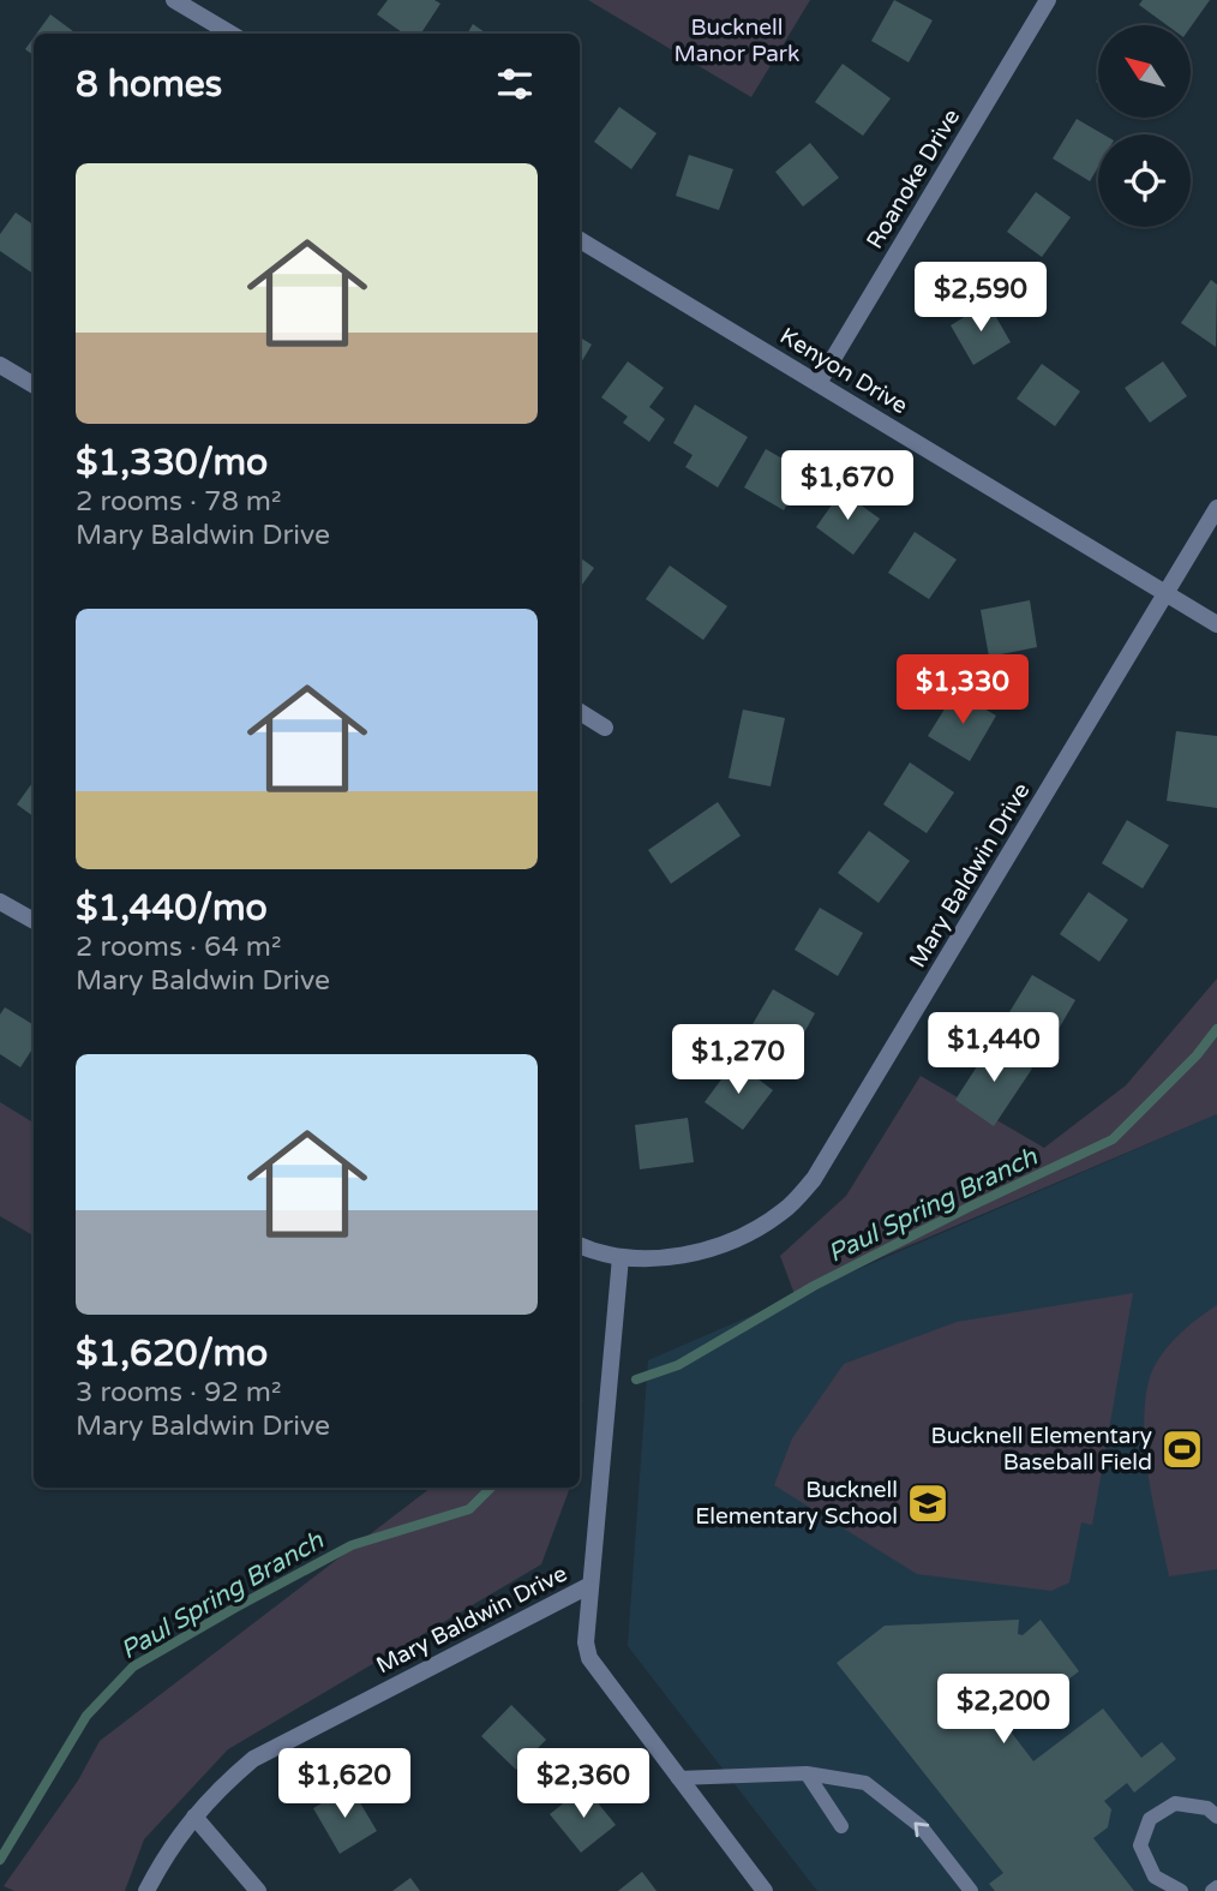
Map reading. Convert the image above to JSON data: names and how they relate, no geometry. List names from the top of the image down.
{
  "streets": {
    "street": ["Roanoke Drive", "Kenyon Drive", "Mary Baldwin Drive"]
  },
  "crossings": [
    ["Roanoke Drive", "Kenyon Drive"],
    ["Kenyon Drive", "Mary Baldwin Drive"]
  ],
  "water": ["Paul Spring Branch"],
  "parks": ["Bucknell Manor Park"],
  "places": {
    "sports": ["Bucknell Elementary Baseball Field"],
    "school or university": ["Bucknell Elementary School"]
  },
  "north": "top left",
  "page": {
    "heading": "8 homes",
    "list": [
      {
        "name": "$1,330/mo",
        "note": "2 rooms · 78 m² · Mary Baldwin Drive"
      },
      {
        "name": "$1,440/mo",
        "note": "2 rooms · 64 m² · Mary Baldwin Drive"
      },
      {
        "name": "$1,620/mo",
        "note": "3 rooms · 92 m² · Mary Baldwin Drive"
      }
    ],
    "price": [
      "$2,590",
      "$1,670",
      "$1,330",
      "$1,440",
      "$1,270",
      "$2,200",
      "$1,620",
      "$2,360"
    ]
  }
}
